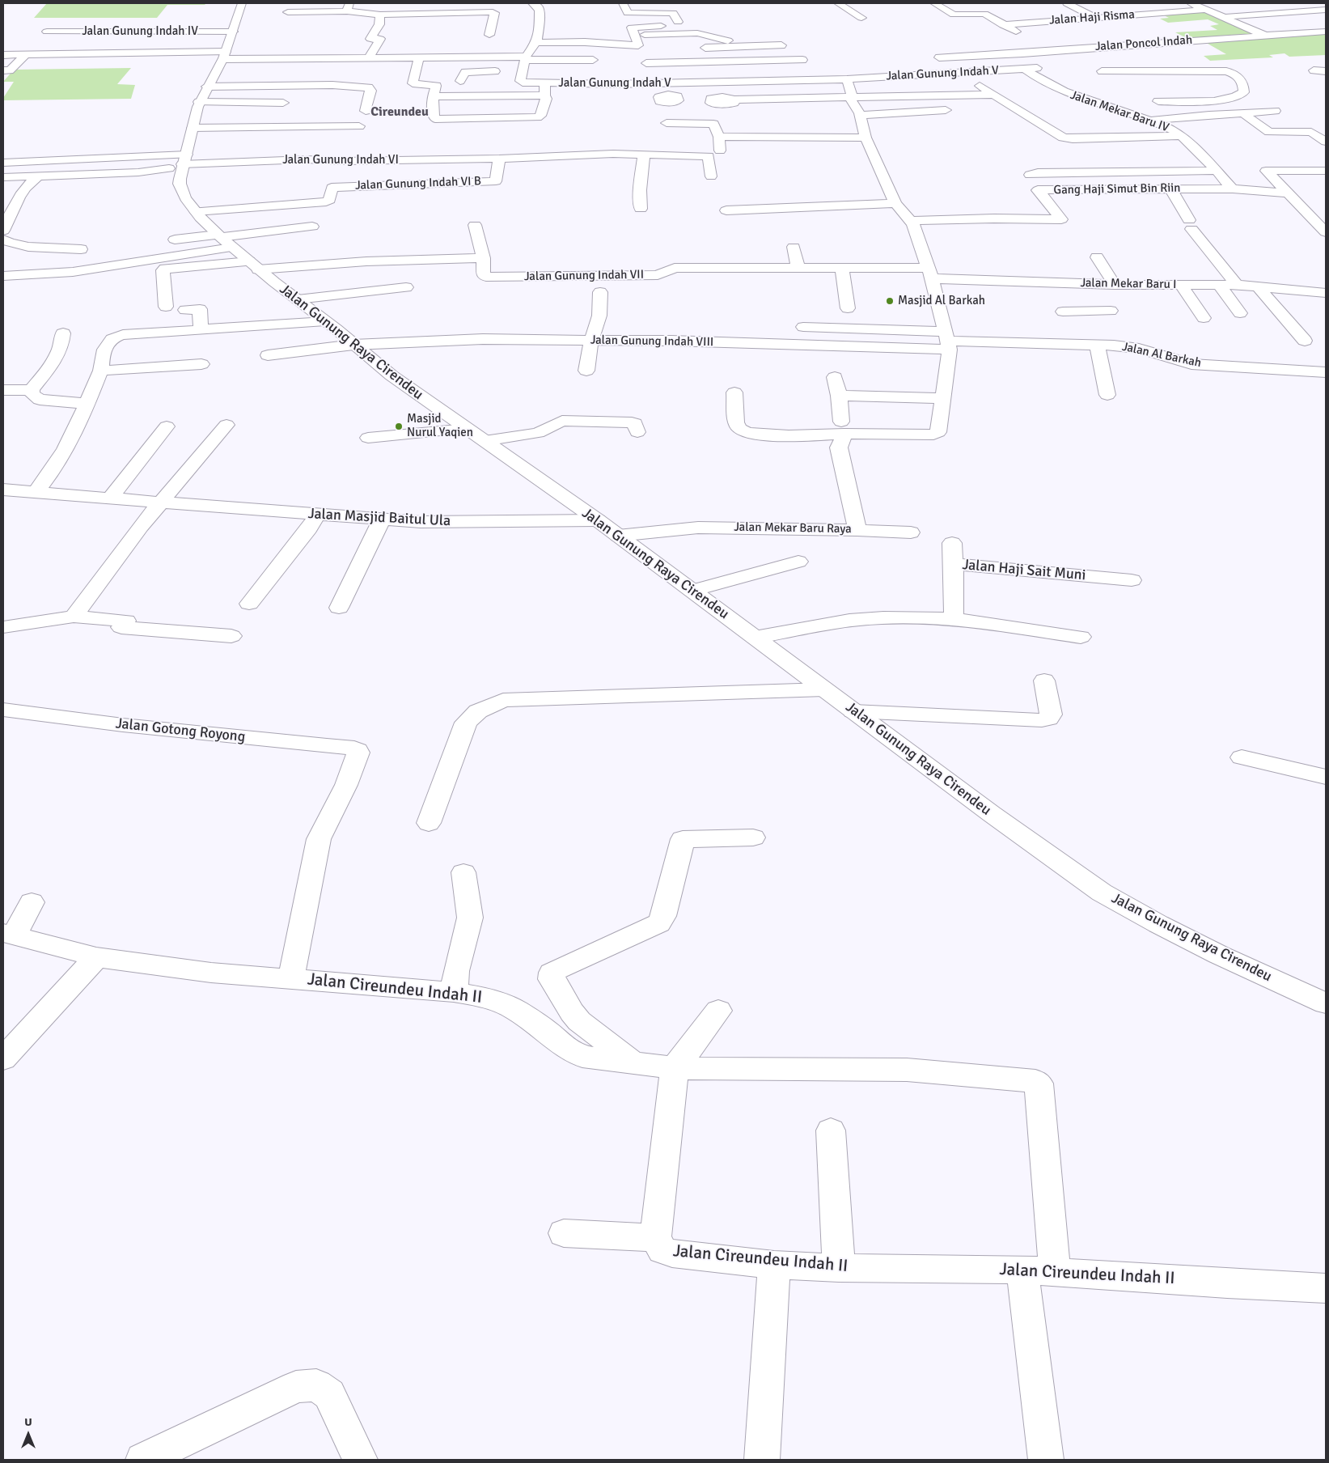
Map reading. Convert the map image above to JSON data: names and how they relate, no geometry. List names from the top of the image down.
{
  "streets": {
    "street": [
      "Jalan Haji Risma",
      "Jalan Gunung Indah IV",
      "Jalan Poncol Indah",
      "Jalan Gunung Indah V",
      "Jalan Mekar Baru IV",
      "Jalan Gunung Indah VI",
      "Jalan Gunung Indah VI B",
      "Gang Haji Simut Bin Riin",
      "Jalan Gunung Indah VII",
      "Jalan Mekar Baru I",
      "Jalan Gunung Indah VIII",
      "Jalan Gunung Raya Cirendeu",
      "Jalan Al Barkah",
      "Jalan Masjid Baitul Ula",
      "Jalan Mekar Baru Raya",
      "Jalan Haji Sait Muni",
      "Jalan Gotong Royong",
      "Jalan Cireundeu Indah II"
    ]
  },
  "crossings": [
    ["Jalan Gunung Indah IV", "Jalan Gunung Raya Cirendeu"],
    ["Jalan Poncol Indah", "Jalan Mekar Baru IV"],
    ["Jalan Gunung Indah V", "Jalan Mekar Baru IV"],
    ["Jalan Mekar Baru IV", "Gang Haji Simut Bin Riin"],
    ["Jalan Gunung Indah VI", "Jalan Gunung Indah VI B"],
    ["Jalan Gunung Indah VI", "Jalan Gunung Raya Cirendeu"],
    ["Jalan Gunung Indah VI B", "Jalan Gunung Raya Cirendeu"],
    ["Jalan Gunung Indah VII", "Jalan Mekar Baru I"],
    ["Jalan Gunung Indah VIII", "Jalan Gunung Raya Cirendeu"],
    ["Jalan Gunung Indah VIII", "Jalan Al Barkah"],
    ["Jalan Gunung Raya Cirendeu", "Jalan Masjid Baitul Ula"],
    ["Jalan Gunung Raya Cirendeu", "Jalan Mekar Baru Raya"],
    ["Jalan Gotong Royong", "Jalan Cireundeu Indah II"]
  ],
  "districts": ["Cireundeu"],
  "places": ["Masjid Al Barkah", "Masjid Nurul Yaqien"],
  "north": "top"
}
